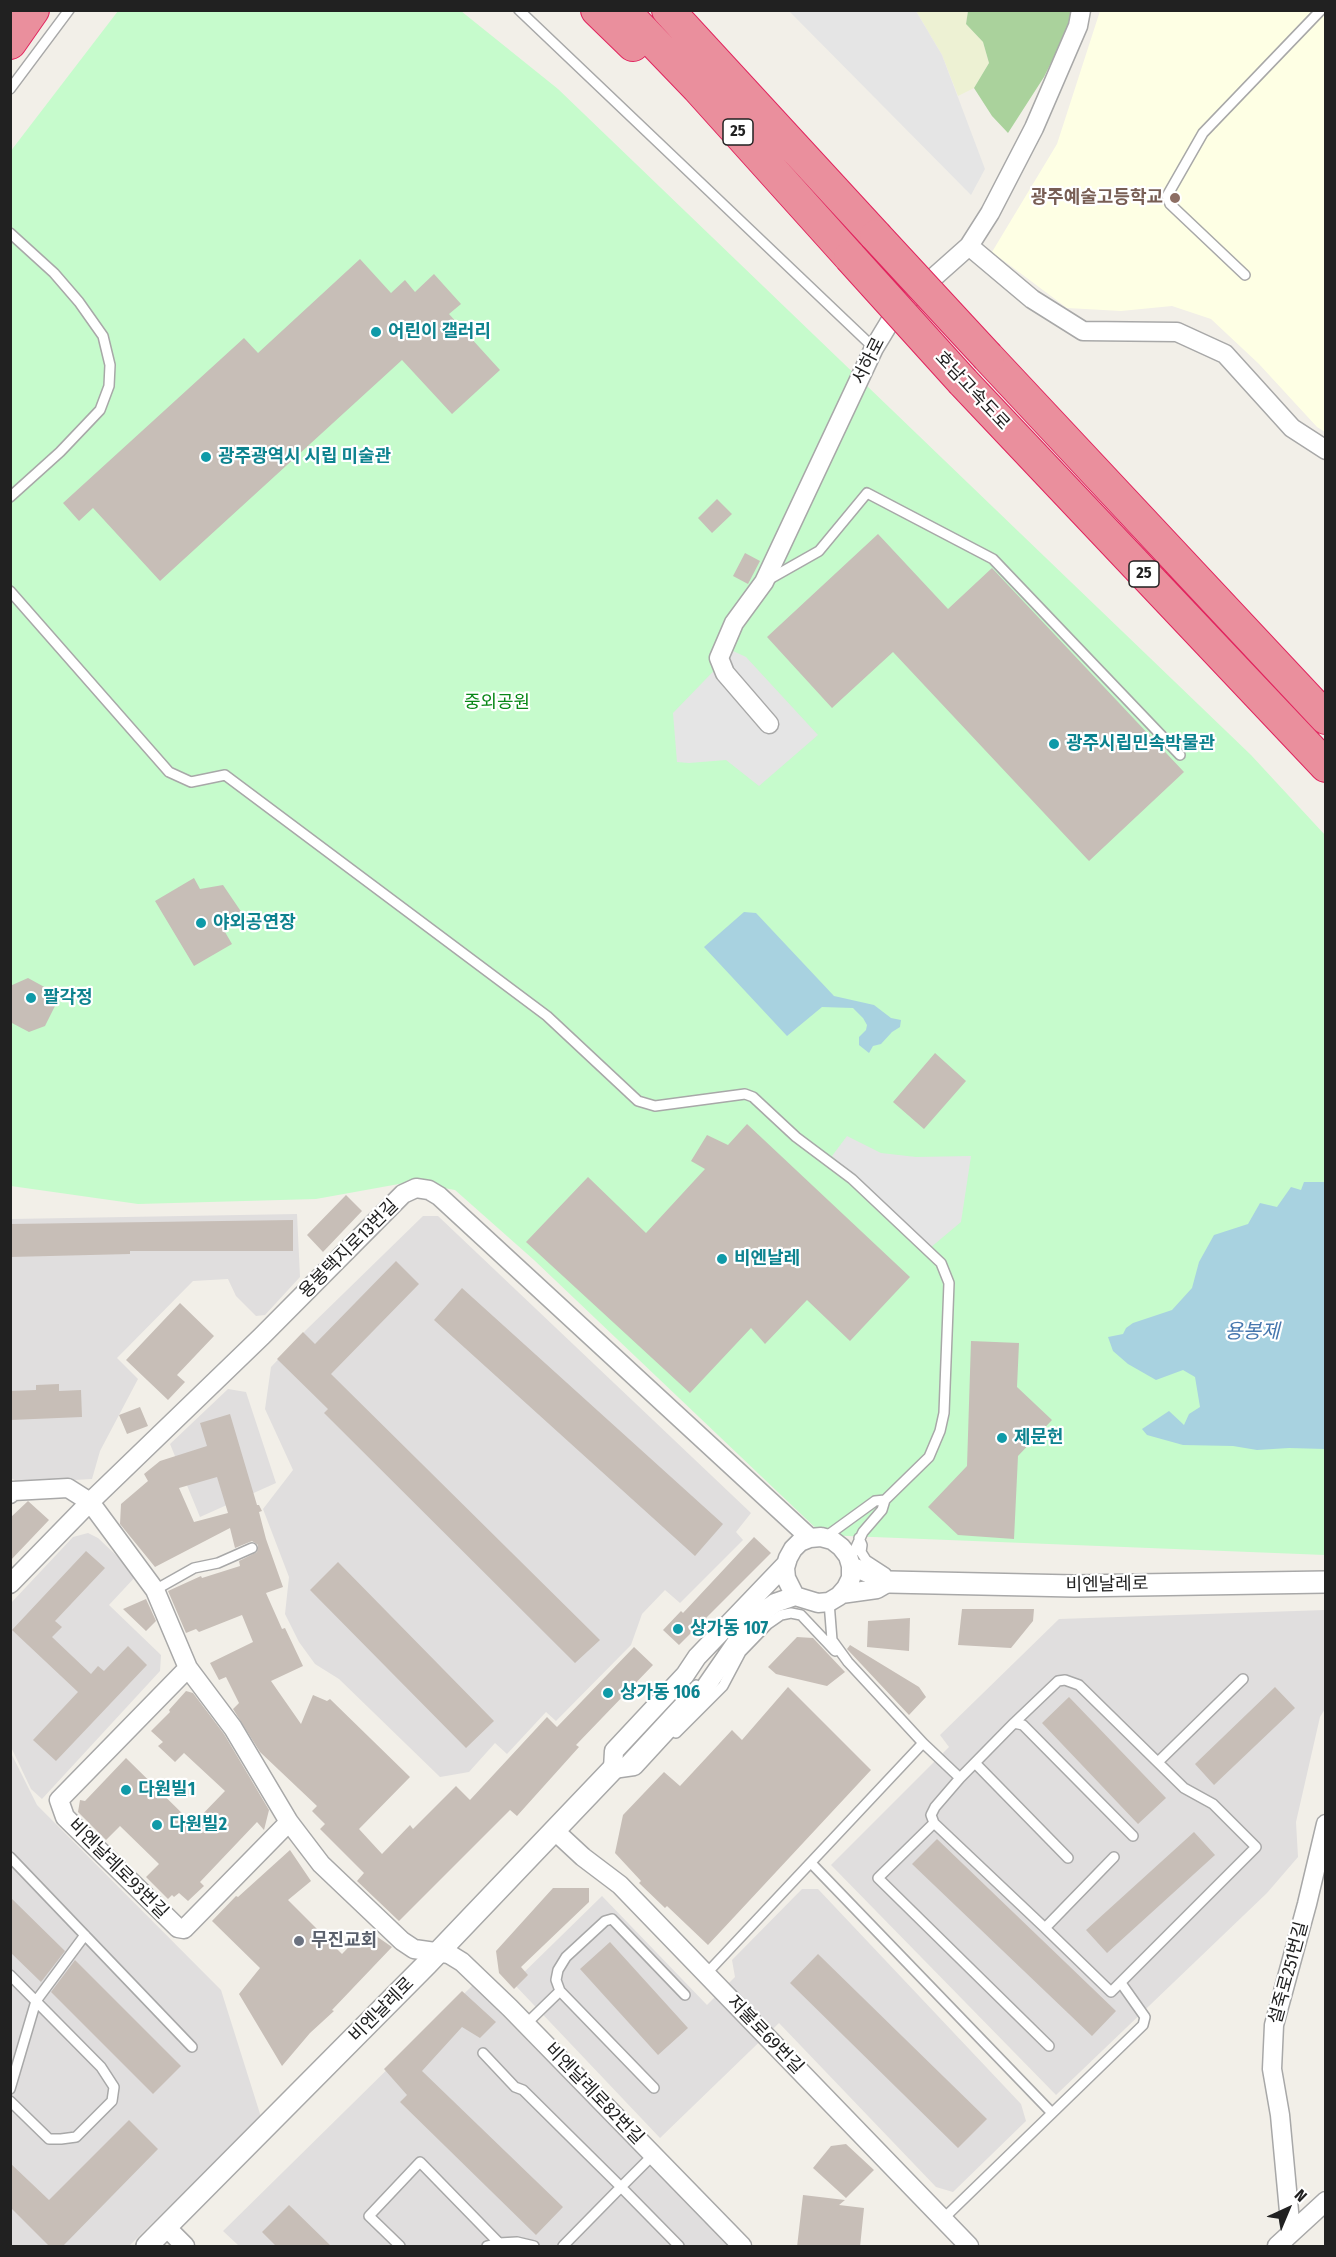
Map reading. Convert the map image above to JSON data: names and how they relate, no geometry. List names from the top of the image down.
{
  "streets": {
    "highway": ["25", "호남고속도로"],
    "street": [
      "서하로",
      "용봉택지로13번길",
      "비엔날레로",
      "비엔날레로93번길",
      "설죽로251번길",
      "저불로69번길",
      "비엔날레로82번길"
    ]
  },
  "crossings": [
    ["용봉택지로13번길", "비엔날레로"],
    ["비엔날레로", "저불로69번길"],
    ["비엔날레로", "비엔날레로82번길"]
  ],
  "water": ["용봉제"],
  "parks": ["중외공원"],
  "places": [
    "광주예술고등학교",
    "어린이 갤러리",
    "광주광역시 시립 미술관",
    "광주시립민속박물관",
    "야외공연장",
    "팔각정",
    "비엔날레",
    "제문헌",
    "상가동 107",
    "상가동 106",
    "다원빌1",
    "다원빌2",
    "무진교회"
  ],
  "north": "top right"
}
